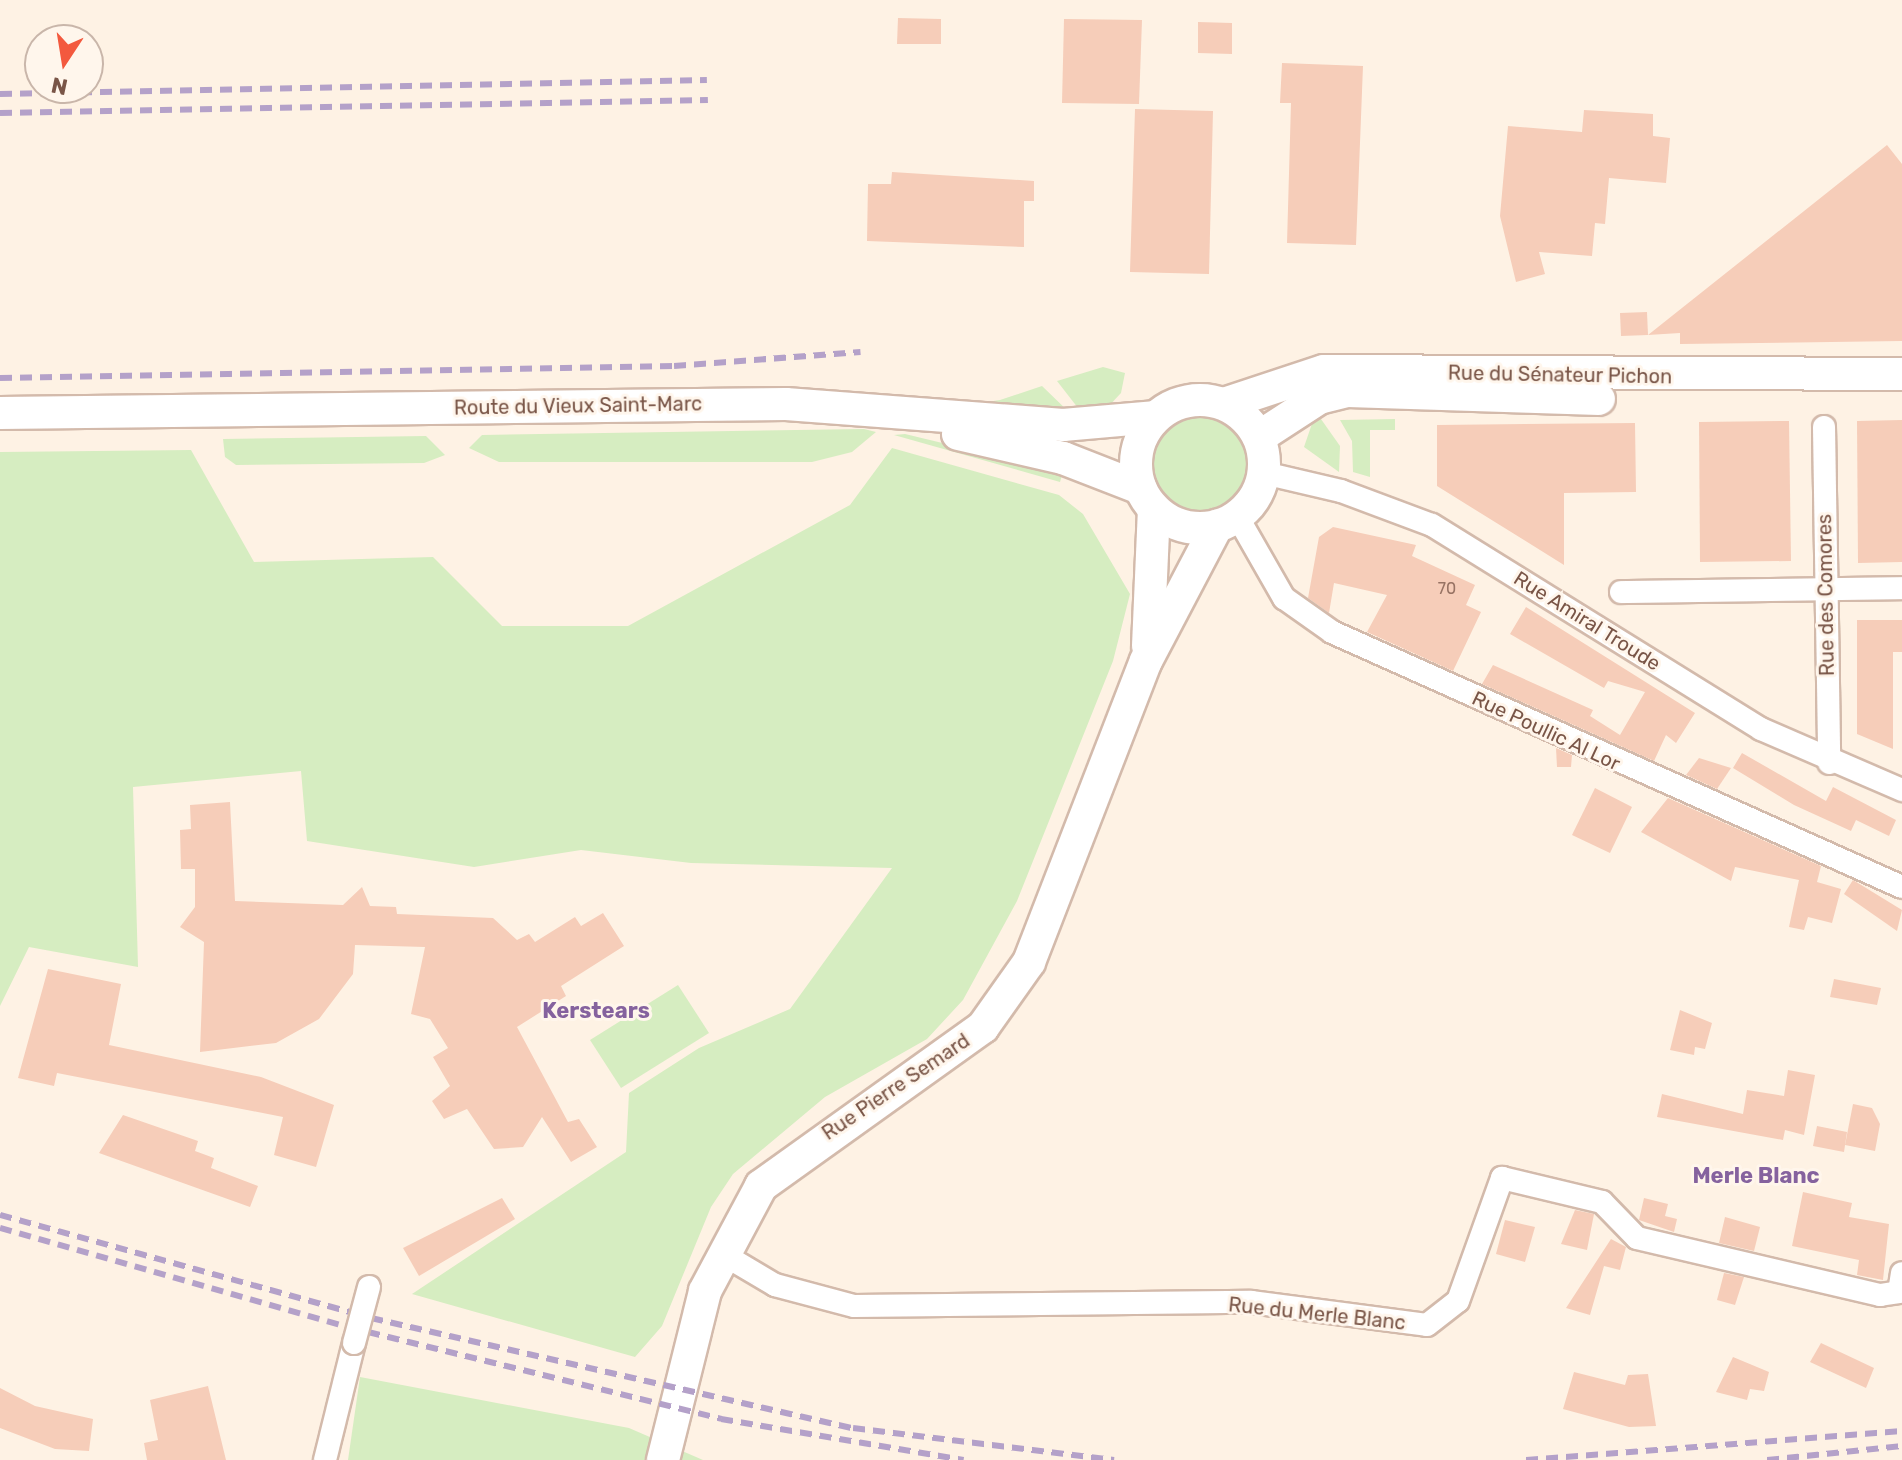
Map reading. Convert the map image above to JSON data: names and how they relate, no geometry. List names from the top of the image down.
{
  "streets": {
    "main road": ["Rue du Sénateur Pichon", "Route du Vieux Saint-Marc", "Rue Pierre Semard"],
    "street": [
      "Rue des Comores",
      "Rue Amiral Troude",
      "Rue Poullic Al Lor",
      "Rue du Merle Blanc"
    ]
  },
  "crossings": [
    ["Rue du Sénateur Pichon", "Route du Vieux Saint-Marc"],
    ["Rue du Sénateur Pichon", "Rue Amiral Troude"],
    ["Rue du Sénateur Pichon", "Rue Poullic Al Lor"],
    ["Rue du Sénateur Pichon", "Rue Pierre Semard"],
    ["Route du Vieux Saint-Marc", "Rue Amiral Troude"],
    ["Route du Vieux Saint-Marc", "Rue Poullic Al Lor"],
    ["Route du Vieux Saint-Marc", "Rue Pierre Semard"],
    ["Rue des Comores", "Rue Amiral Troude"],
    ["Rue Amiral Troude", "Rue Poullic Al Lor"],
    ["Rue Amiral Troude", "Rue Pierre Semard"],
    ["Rue Poullic Al Lor", "Rue Pierre Semard"],
    ["Rue Pierre Semard", "Rue du Merle Blanc"]
  ],
  "districts": ["Kerstears", "Merle Blanc"],
  "house_numbers": ["70"],
  "north": "bottom"
}
